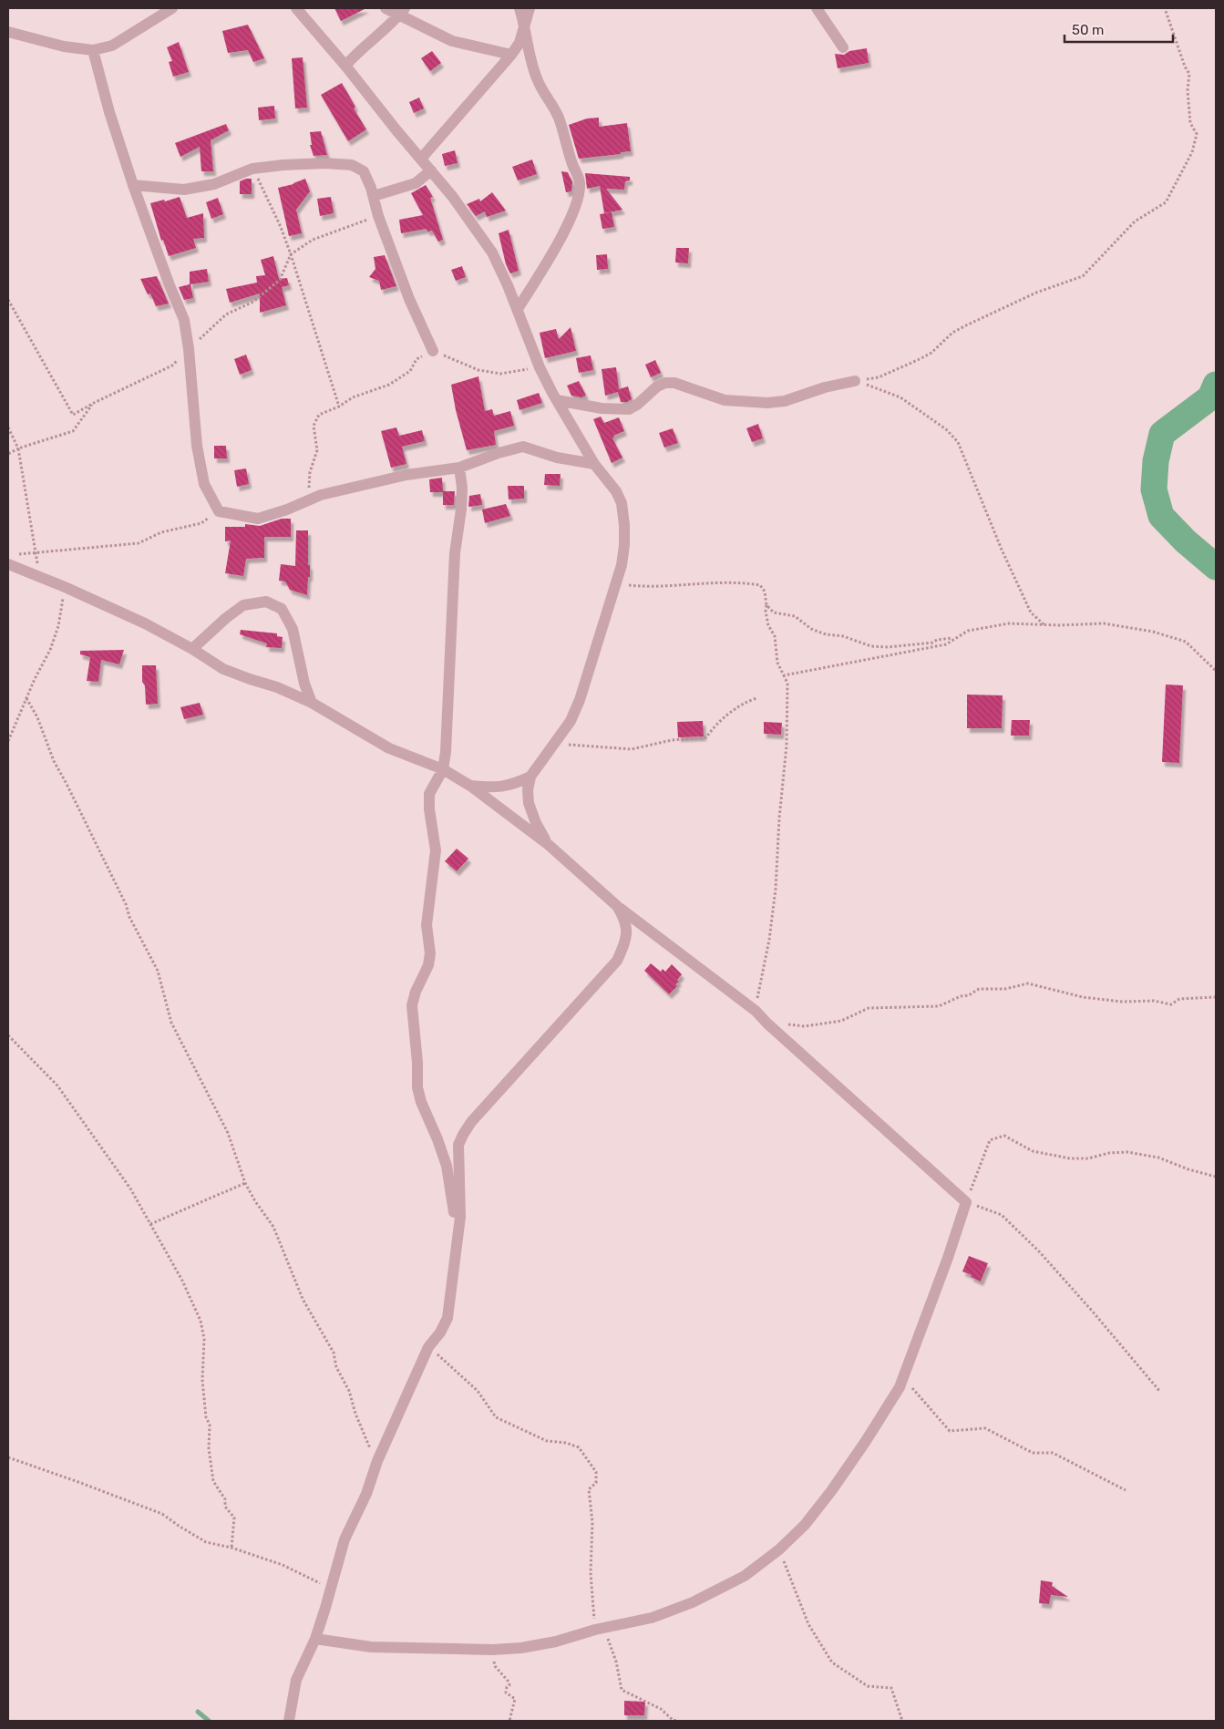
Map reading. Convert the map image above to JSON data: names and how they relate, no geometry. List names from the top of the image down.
{
  "scale_bar": "50 m"
}
